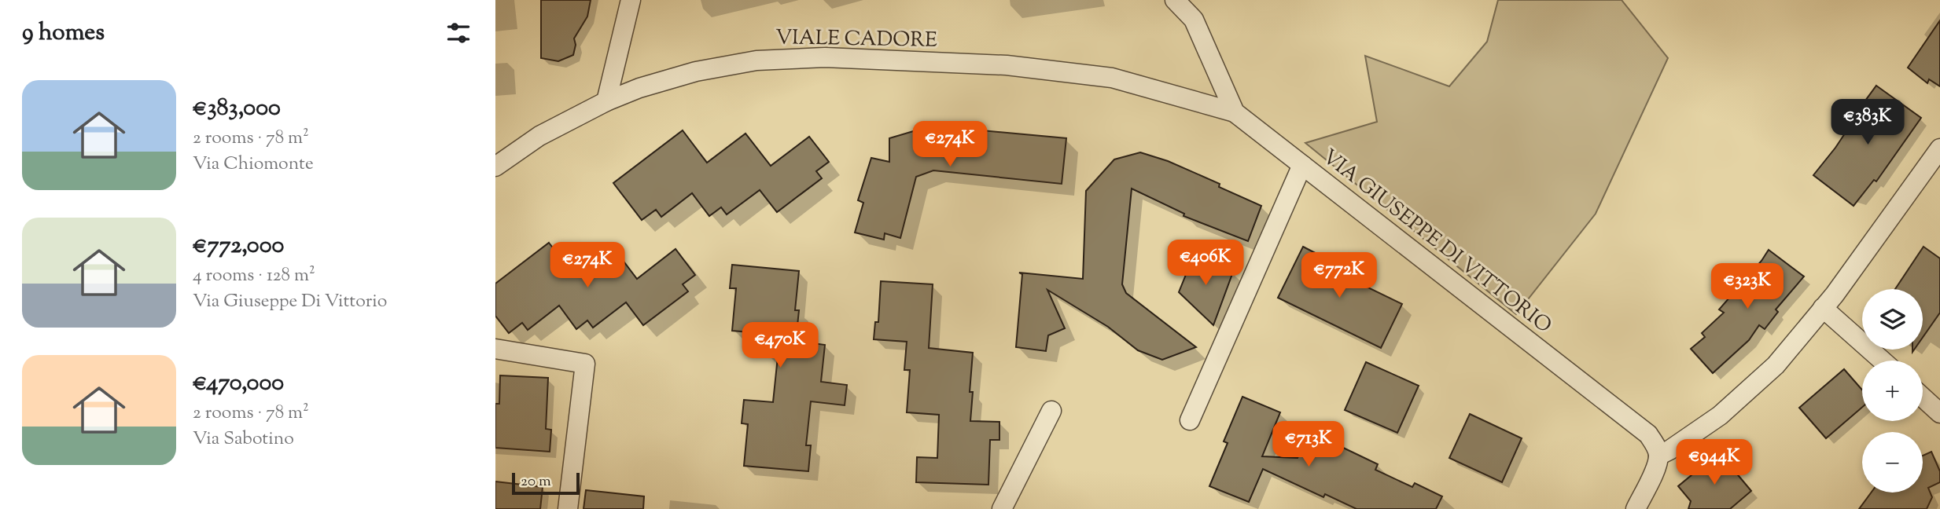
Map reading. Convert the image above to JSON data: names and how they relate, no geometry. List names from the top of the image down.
{
  "streets": {
    "street": ["VIALE CADORE", "VIA GIUSEPPE DI VITTORIO"]
  },
  "crossings": [
    ["VIALE CADORE", "VIA GIUSEPPE DI VITTORIO"]
  ],
  "scale_bar": "20 m",
  "page": {
    "heading": "9 homes",
    "list": [
      {
        "name": "€383,000",
        "note": "2 rooms · 78 m² · Via Chiomonte"
      },
      {
        "name": "€772,000",
        "note": "4 rooms · 128 m² · Via Giuseppe Di Vittorio"
      },
      {
        "name": "€470,000",
        "note": "2 rooms · 78 m² · Via Sabotino"
      }
    ],
    "price": [
      "€383K",
      "€274K",
      "€406K",
      "€274K",
      "€772K",
      "€323K",
      "€470K",
      "€713K",
      "€944K"
    ],
    "map_buttons": ["+", "−"],
    "scale": "20 m"
  }
}
